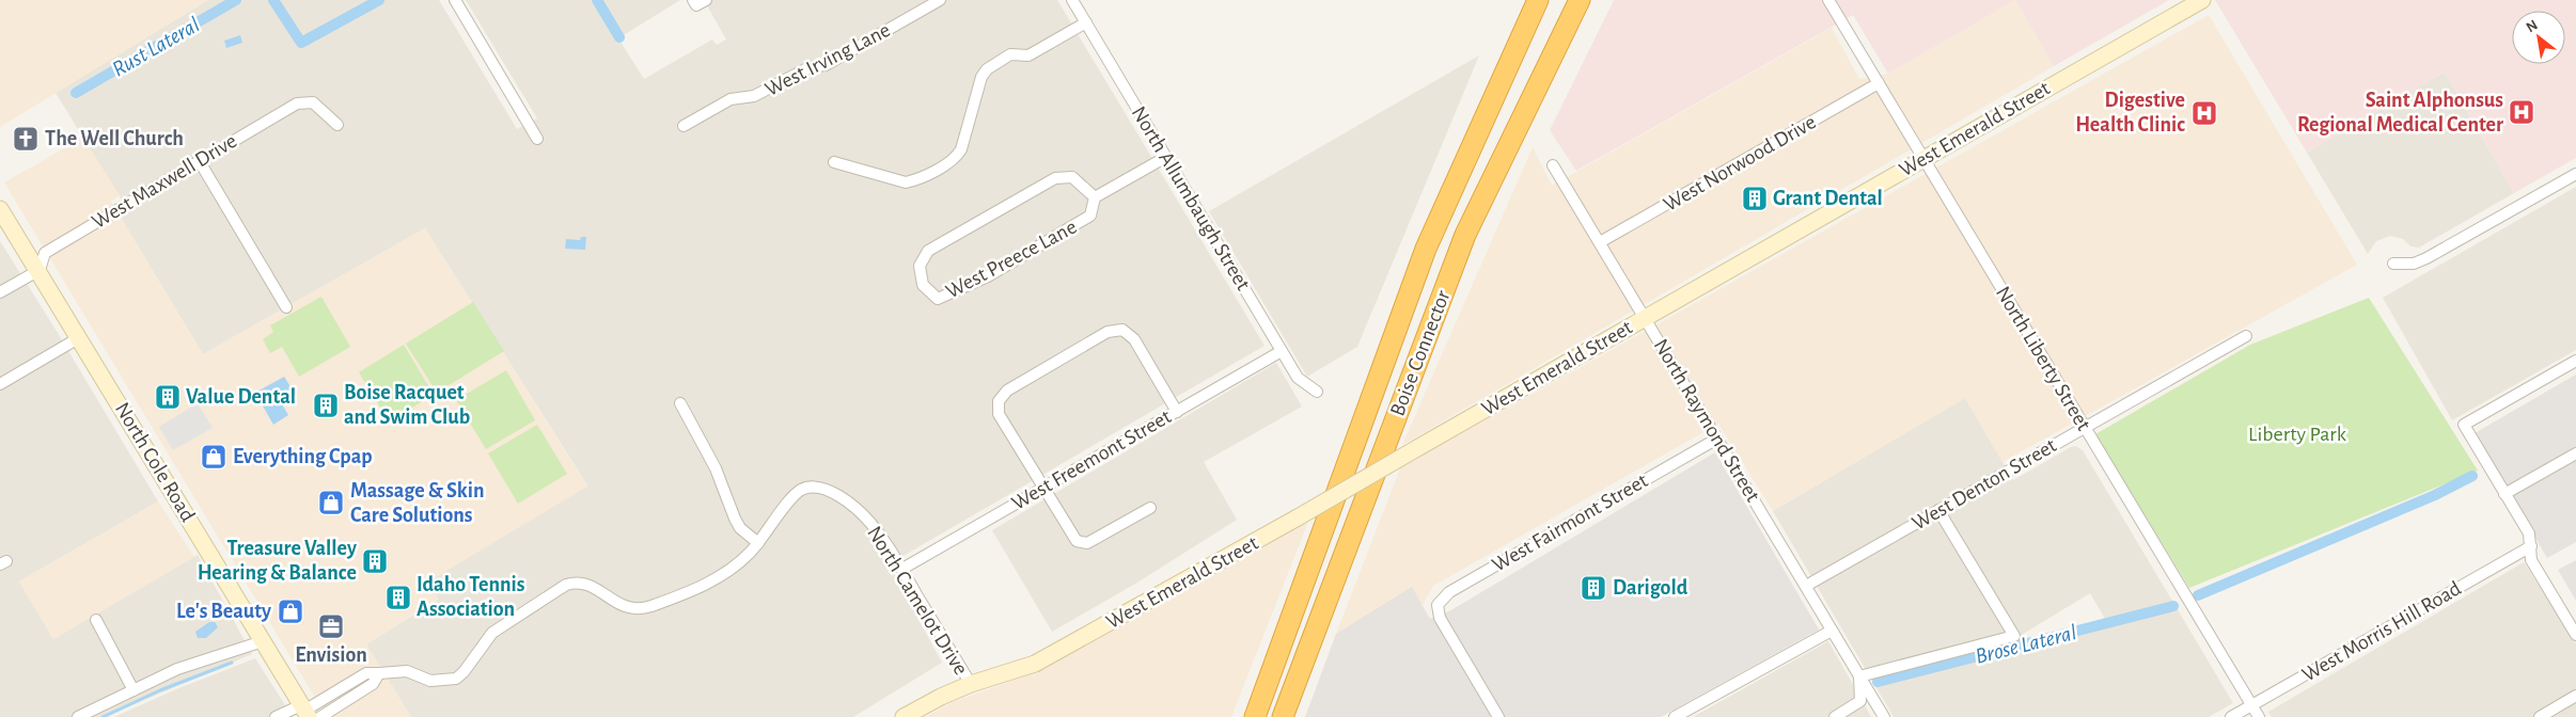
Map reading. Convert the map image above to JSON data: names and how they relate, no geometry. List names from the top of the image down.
{
  "streets": {
    "highway": ["Boise Connector"],
    "main road": ["West Emerald Street", "North Cole Road"],
    "street": [
      "West Irving Lane",
      "West Norwood Drive",
      "West Maxwell Drive",
      "North Allumbaugh Street",
      "West Preece Lane",
      "North Liberty Street",
      "North Raymond Street",
      "West Freemont Street",
      "West Denton Street",
      "West Fairmont Street",
      "North Camelot Drive",
      "West Morris Hill Road"
    ]
  },
  "crossings": [
    ["West Emerald Street", "North Liberty Street"],
    ["West Emerald Street", "North Raymond Street"],
    ["West Emerald Street", "North Camelot Drive"],
    ["West Norwood Drive", "North Liberty Street"],
    ["West Norwood Drive", "North Raymond Street"],
    ["West Maxwell Drive", "North Cole Road"],
    ["North Allumbaugh Street", "West Preece Lane"],
    ["North Allumbaugh Street", "West Freemont Street"],
    ["North Liberty Street", "West Denton Street"],
    ["North Liberty Street", "West Morris Hill Road"],
    ["North Raymond Street", "West Denton Street"],
    ["North Raymond Street", "West Fairmont Street"],
    ["West Freemont Street", "North Camelot Drive"]
  ],
  "water": ["Rust Lateral", "Brose Lateral"],
  "parks": ["Liberty Park"],
  "places": {
    "hospital": ["Saint Alphonsus Regional Medical Center", "Digestive Health Clinic"],
    "church": ["The Well Church"],
    "building": [
      "Grant Dental",
      "Value Dental",
      "Boise Racquet and Swim Club",
      "Treasure Valley Hearing & Balance",
      "Darigold",
      "Idaho Tennis Association"
    ],
    "shop": ["Everything Cpap", "Massage & Skin Care Solutions", "Le's Beauty"],
    "office": ["Envision"]
  },
  "north": "top left"
}
